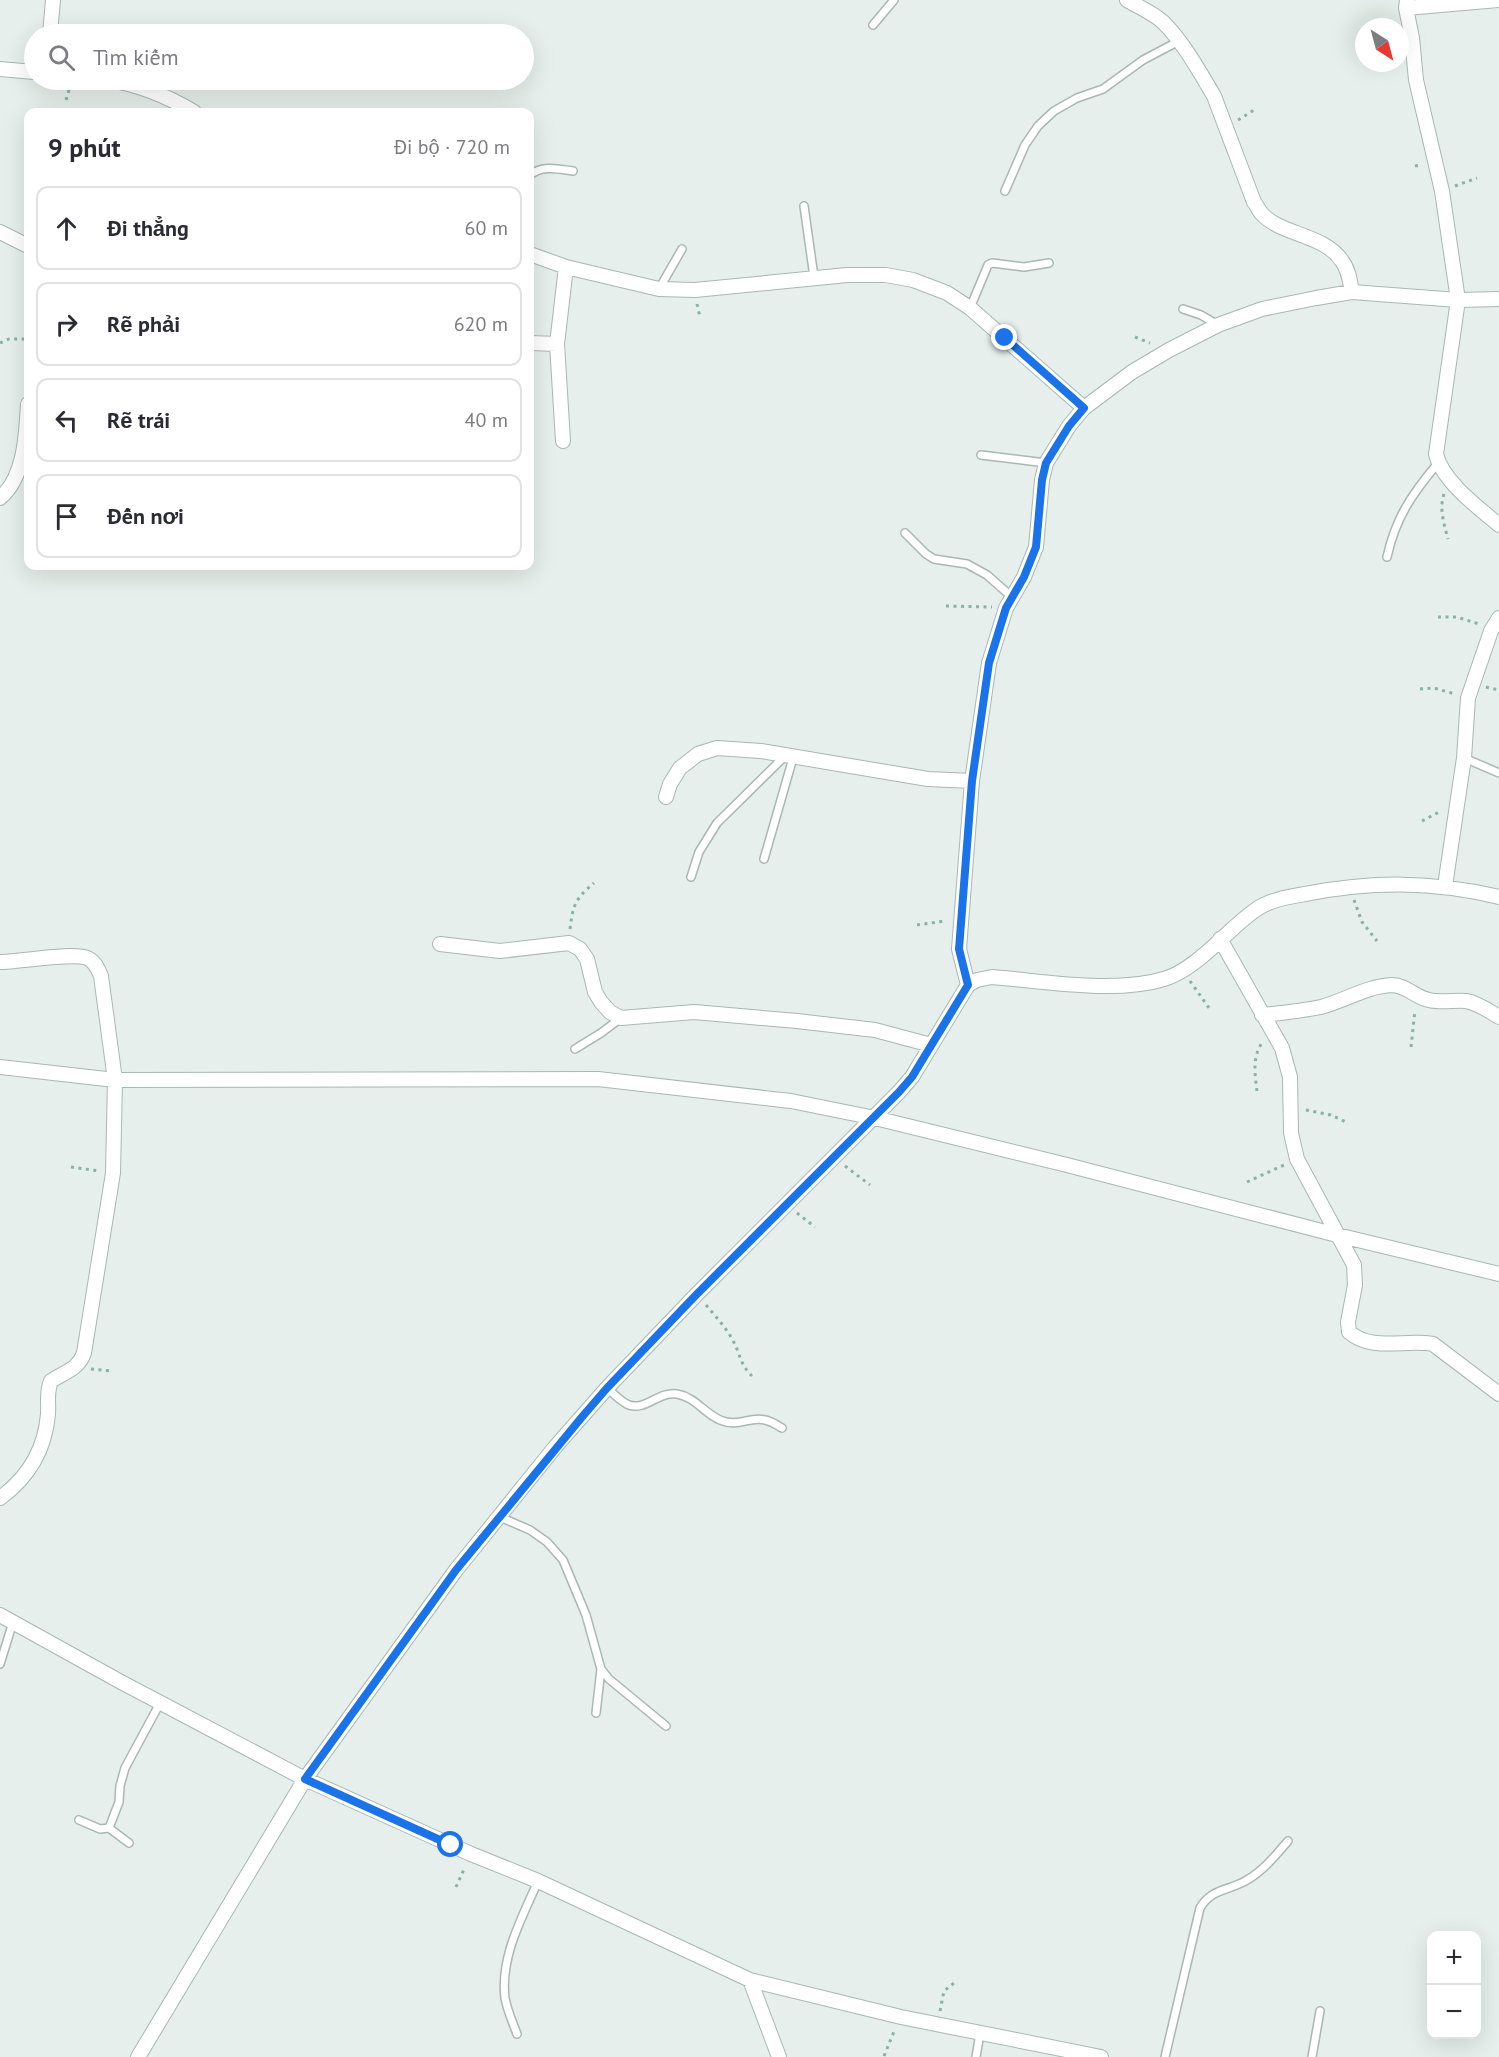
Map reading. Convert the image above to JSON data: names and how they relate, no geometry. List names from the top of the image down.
{
  "north": "bottom right",
  "page": {
    "search": "Tìm kiếm",
    "heading": ["9 phút", "Đi bộ · 720 m"],
    "list": [
      ["Đi thẳng", "60 m"],
      ["Rẽ phải", "620 m"],
      ["Rẽ trái", "40 m"],
      "Đến nơi"
    ],
    "map_buttons": ["+", "−"]
  }
}
